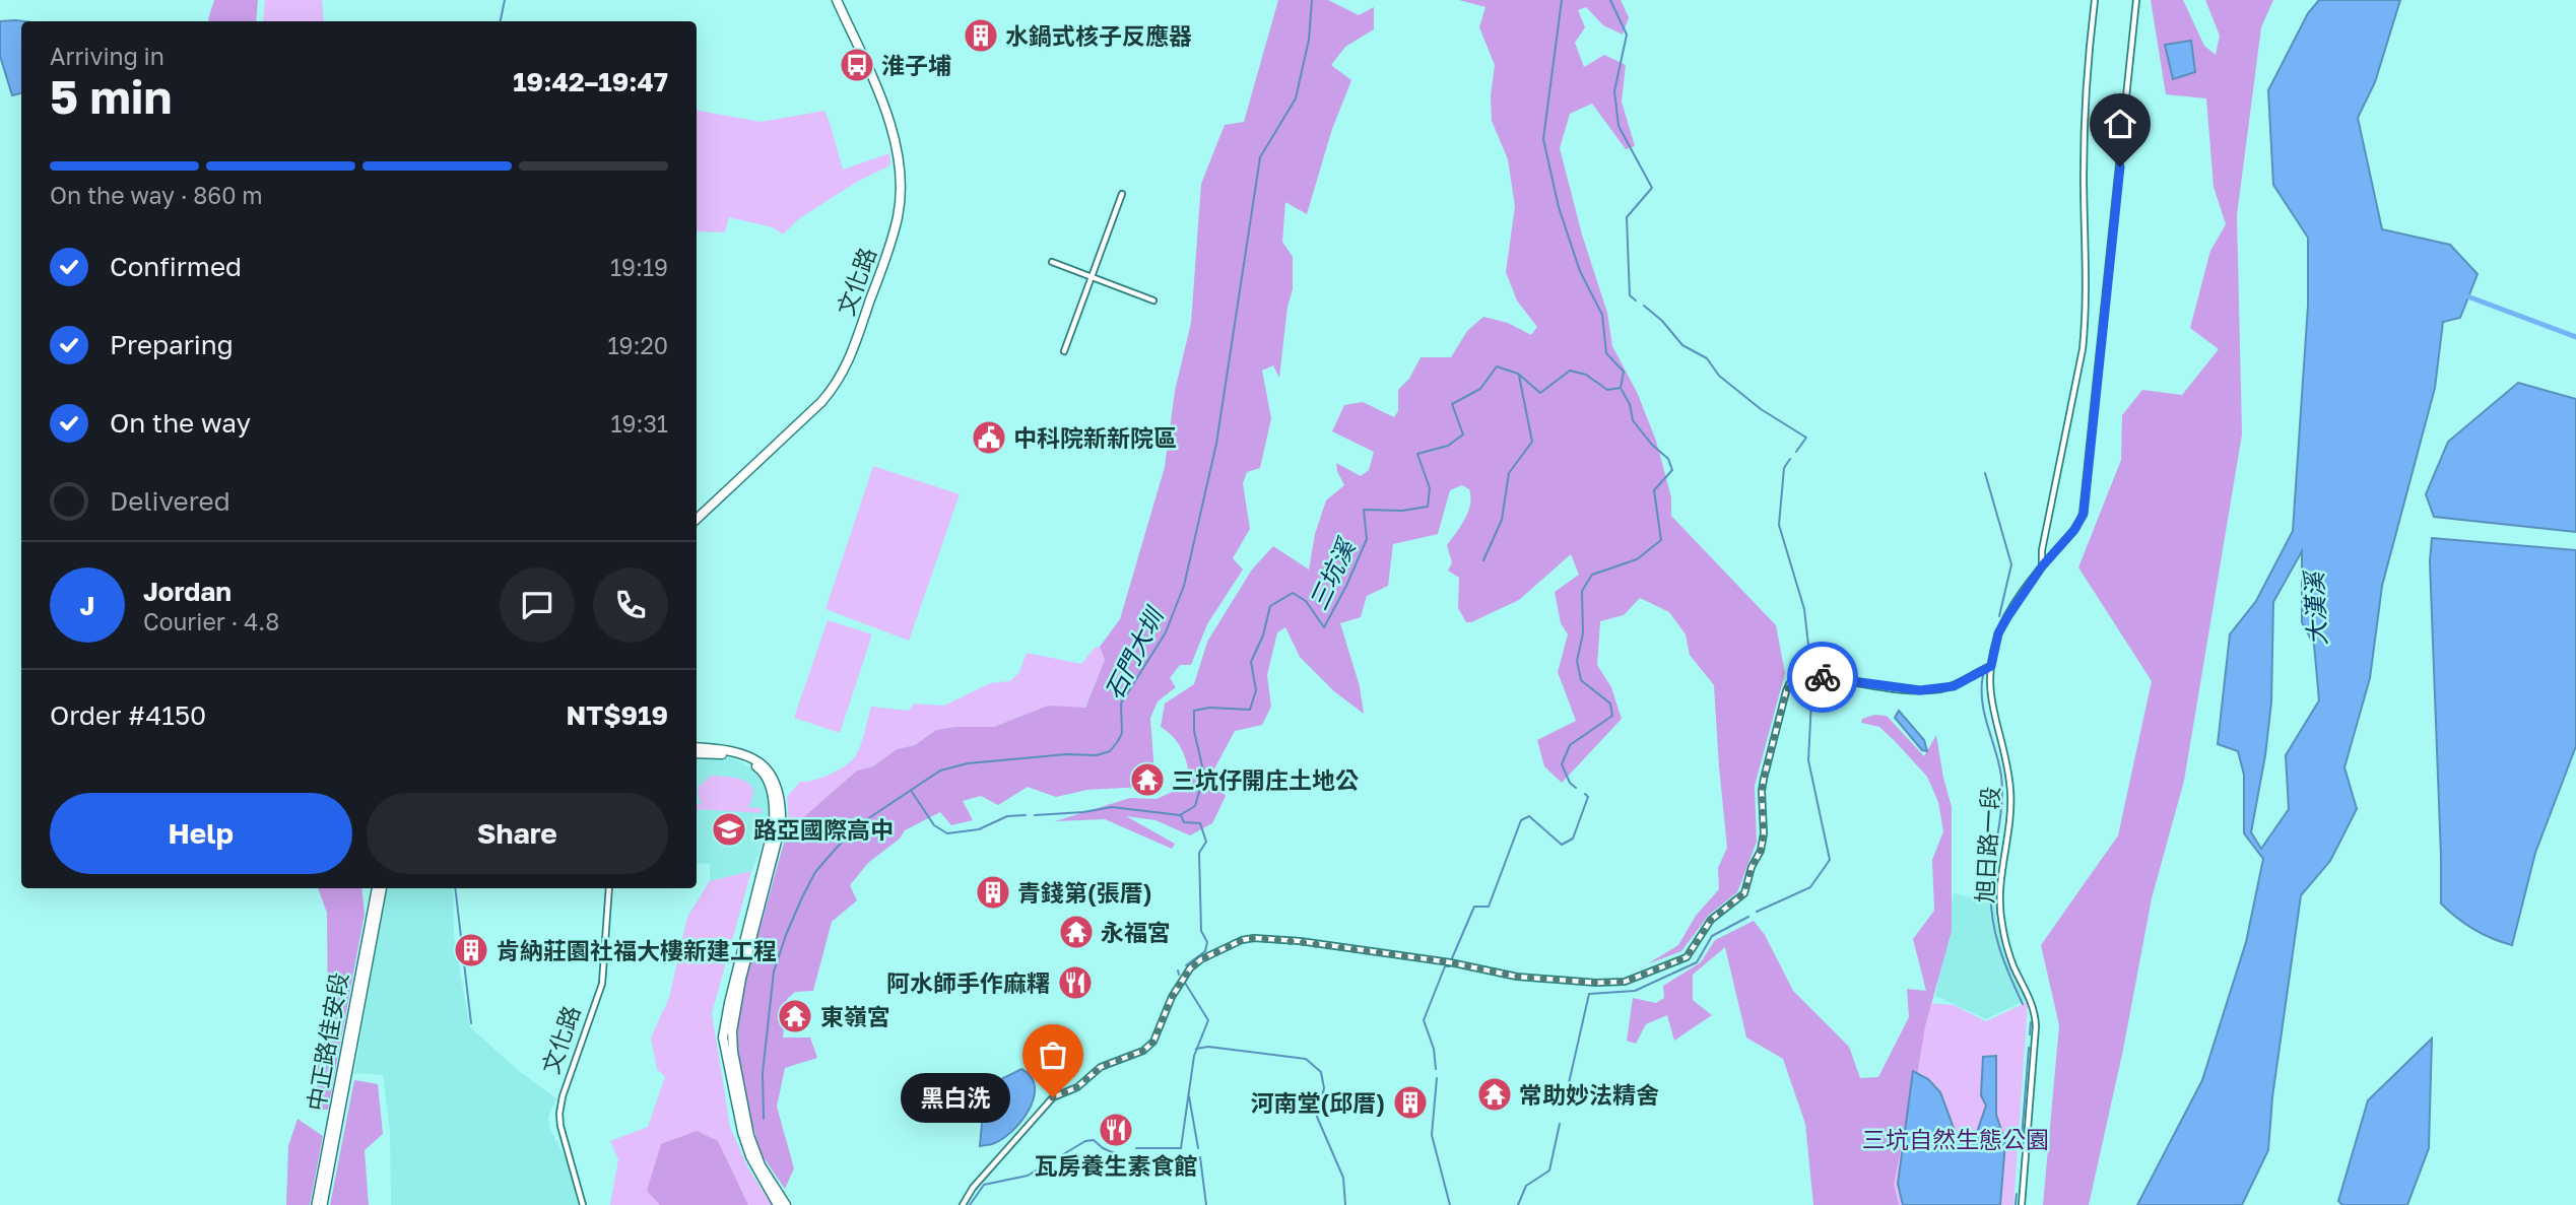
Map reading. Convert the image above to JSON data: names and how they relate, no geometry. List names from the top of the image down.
{
  "streets": {
    "main road": ["文化路", "中正路佳安段"],
    "street": ["旭日路一段"]
  },
  "water": ["三坑溪", "大漢溪", "石門大圳"],
  "parks": ["三坑自然生態公園"],
  "places": {
    "building": [
      "水鍋式核子反應器",
      "青錢第(張厝)",
      "肯納莊園社福大樓新建工程",
      "河南堂(邱厝)"
    ],
    "bus stop": ["淮子埔"],
    "public building": ["中科院新新院區"],
    "temple": [
      "三坑仔開庄土地公",
      "永福宮",
      "東嶺宮",
      "常助妙法精舍"
    ],
    "school or university": ["路亞國際高中"],
    "restaurant": ["阿水師手作麻糬", "瓦房養生素食館"],
    "other": ["黑白洗"]
  },
  "page": {
    "heading": ["5 min", "Arriving in", "19:42–19:47"],
    "panel": [
      "Jordan",
      "Courier · 4.8",
      "Order #4150",
      "NT$919"
    ],
    "bar": "On the way · 860 m",
    "list": [
      ["Confirmed", "19:19"],
      ["Preparing", "19:20"],
      ["On the way", "19:31"],
      "Delivered"
    ],
    "round": "J",
    "buttons": ["Help", "Share"],
    "bubble": "黑白洗"
  }
}
